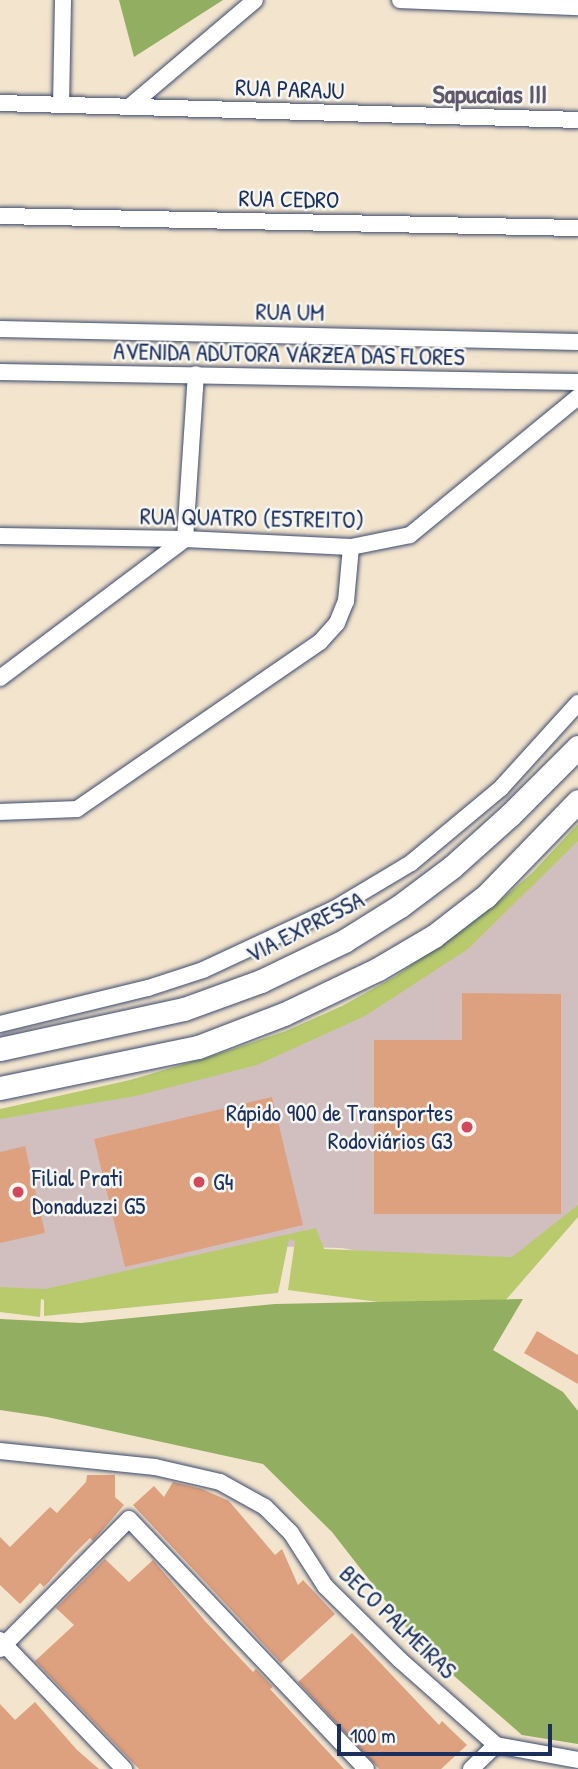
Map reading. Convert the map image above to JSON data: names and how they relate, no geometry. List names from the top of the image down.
{
  "streets": {
    "highway": ["VIA EXPRESSA"],
    "street": [
      "RUA PARAJU",
      "RUA CEDRO",
      "RUA UM",
      "AVENIDA ADUTORA VÁRZEA DAS FLORES",
      "RUA QUATRO (ESTREITO)",
      "BECO PALMEIRAS"
    ]
  },
  "districts": ["Sapucaias III"],
  "places": ["Rápido 900 de Transportes Rodoviários G3", "G4", "Filial Prati Donaduzzi G5"],
  "scale_bar": "100 m"
}
